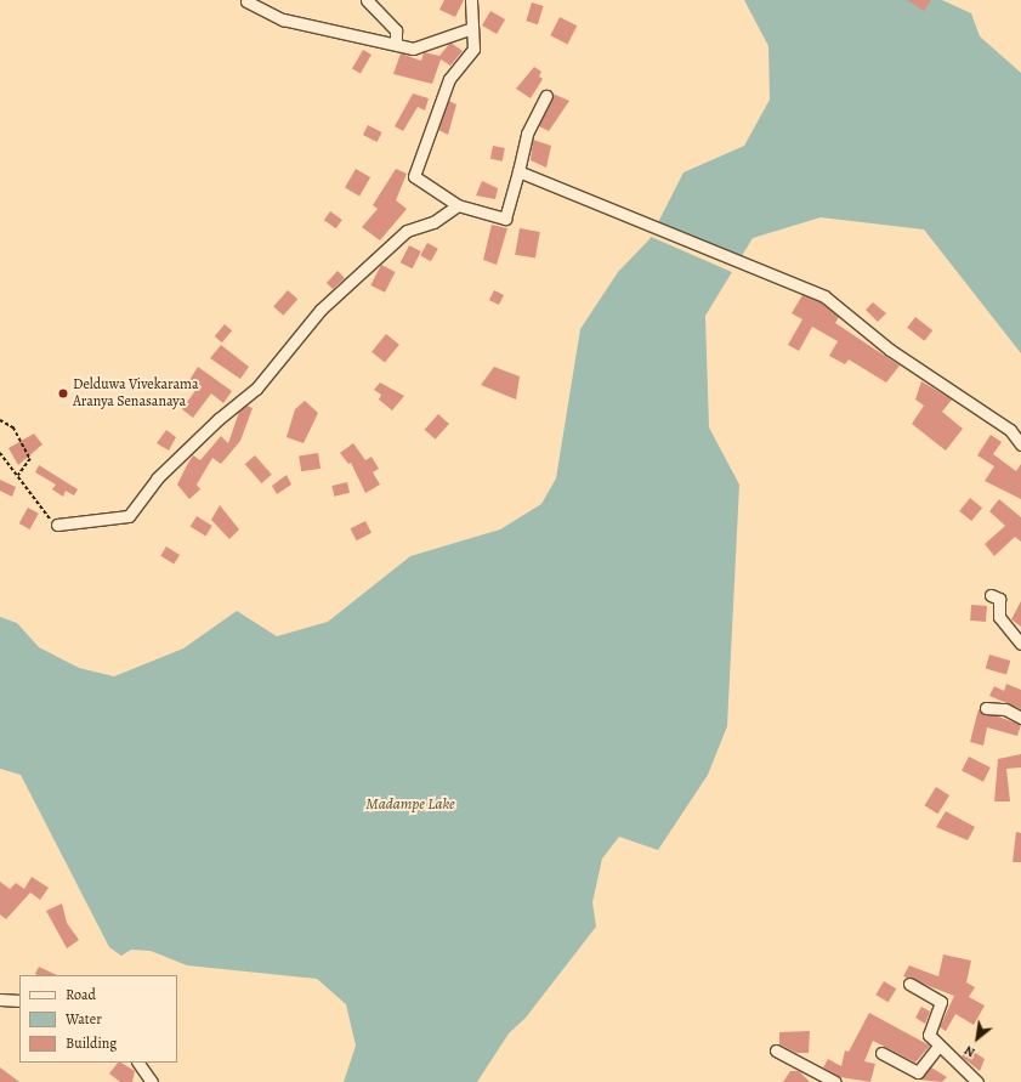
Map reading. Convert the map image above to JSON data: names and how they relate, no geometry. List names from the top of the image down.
{
  "water": ["Madampe Lake"],
  "places": ["Delduwa Vivekarama Aranya Senasanaya"],
  "legend": ["Road", "Water", "Building"],
  "north": "bottom left"
}
